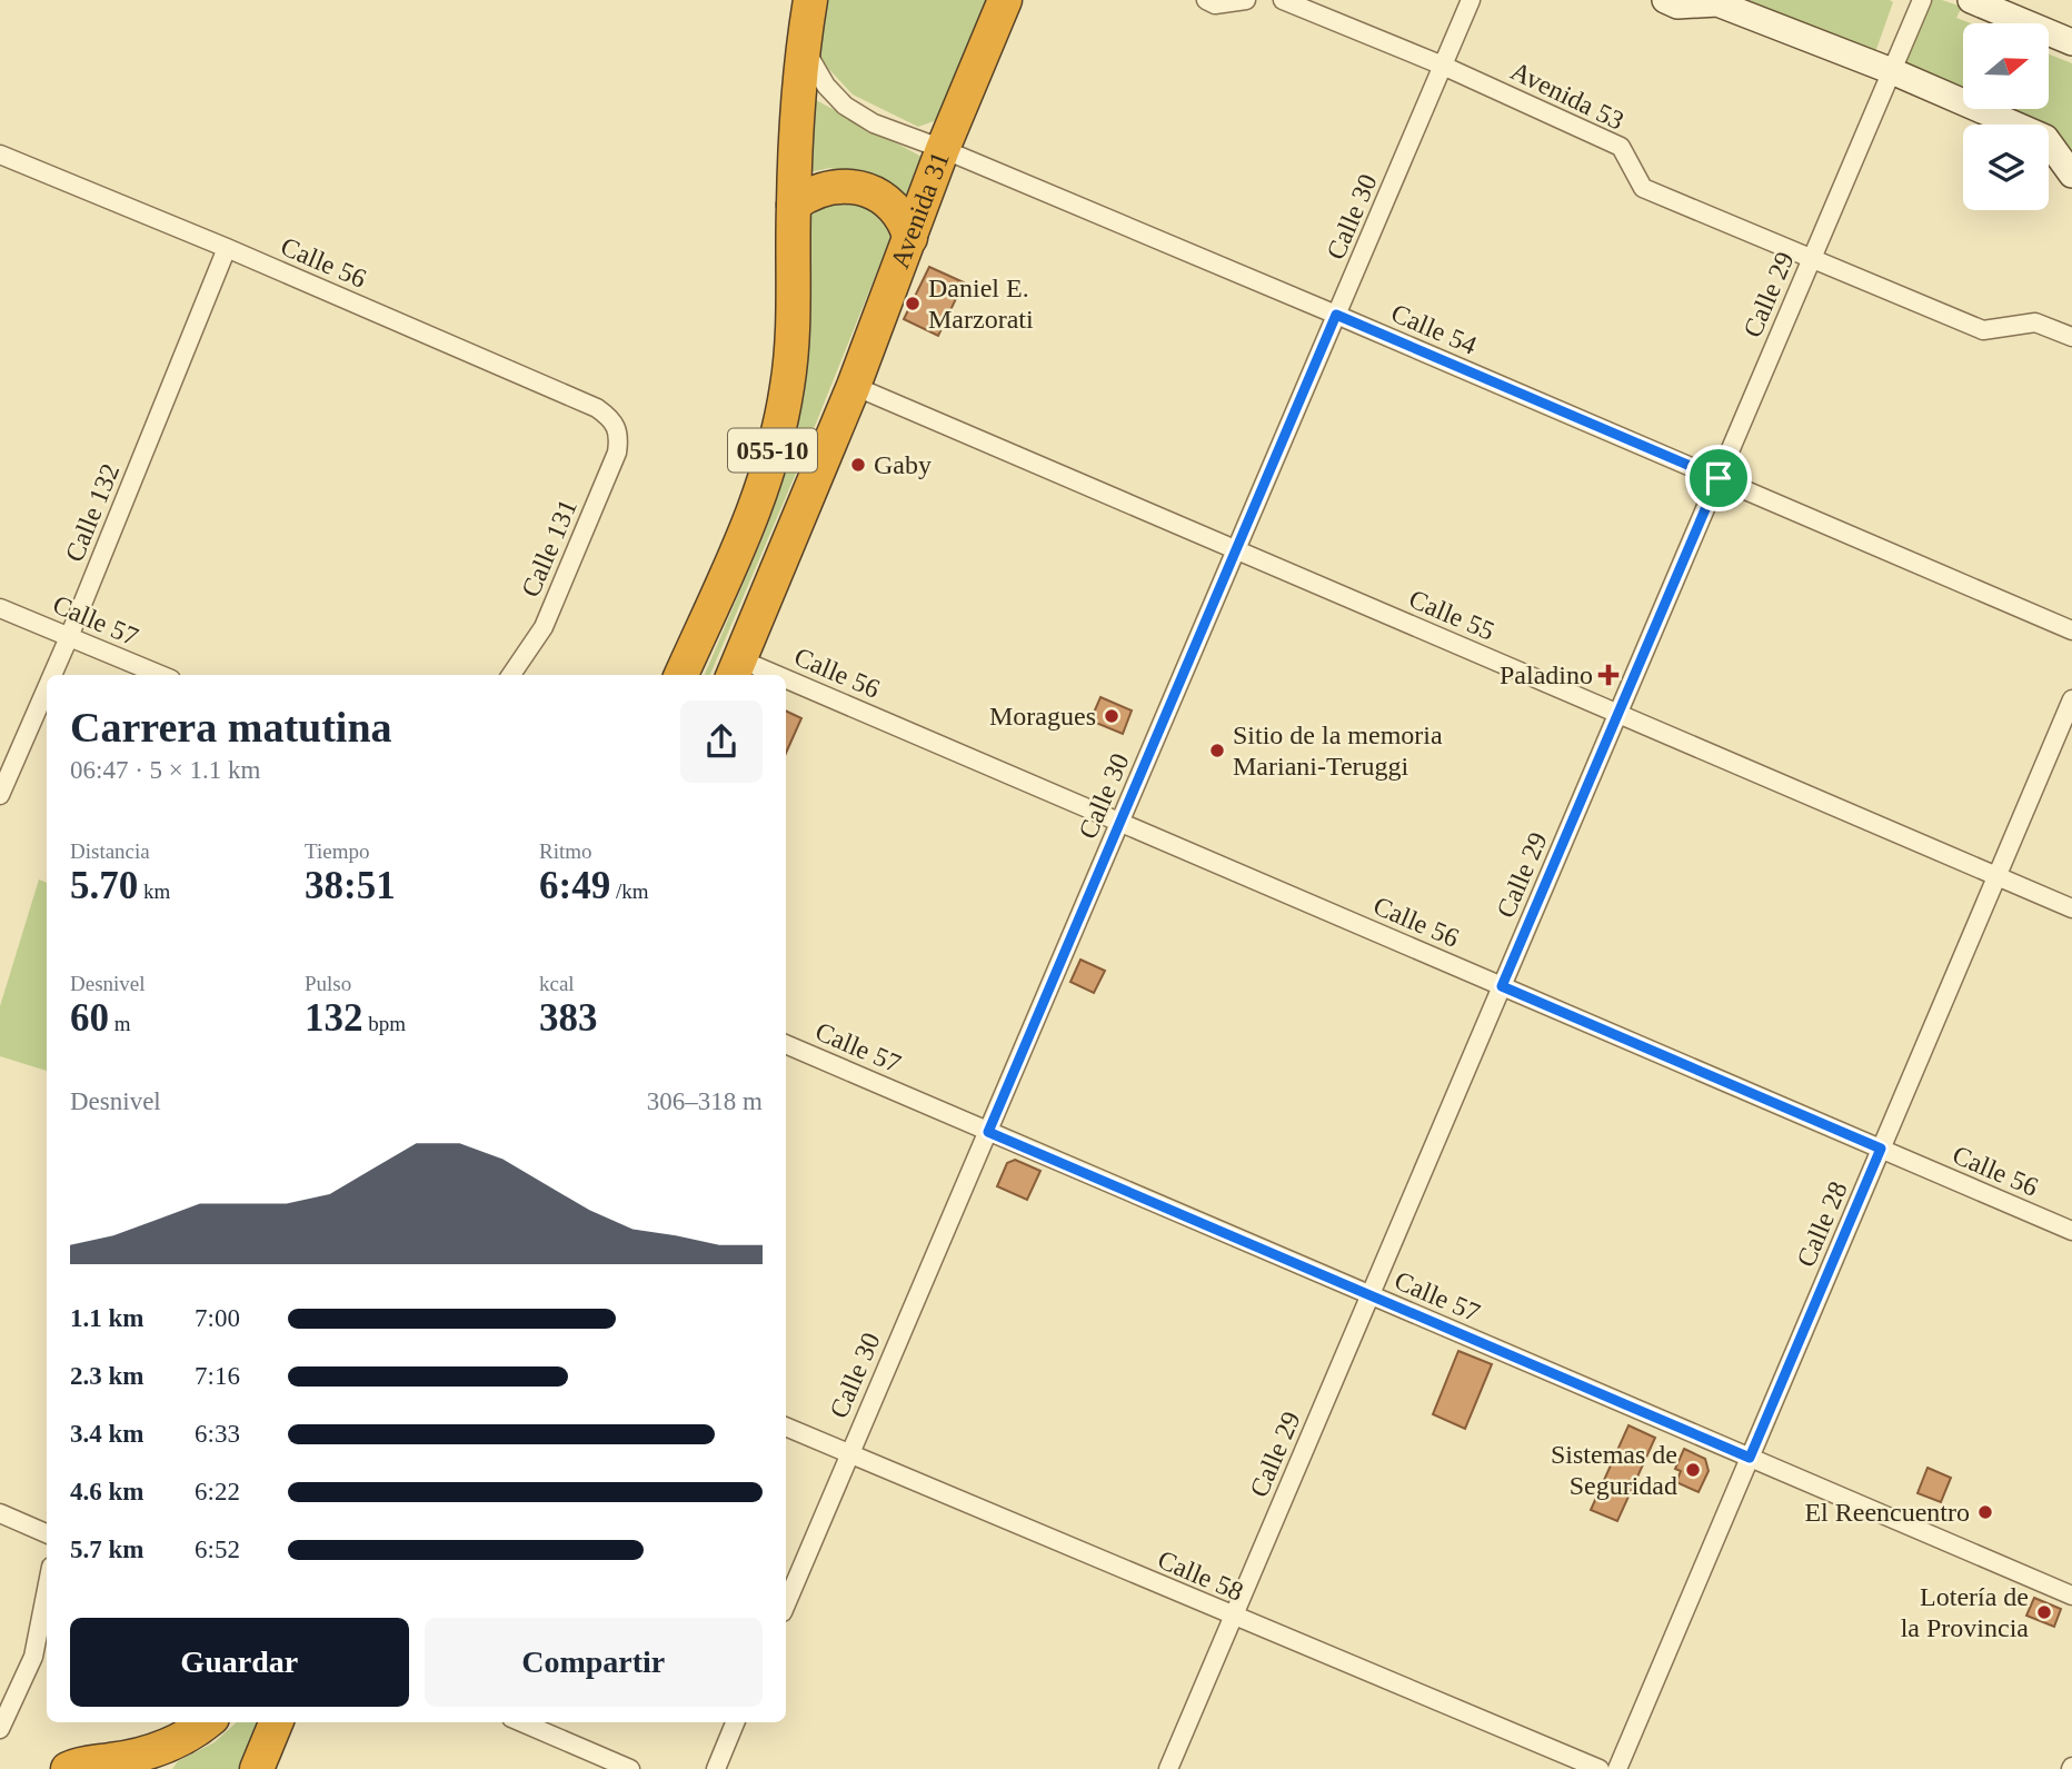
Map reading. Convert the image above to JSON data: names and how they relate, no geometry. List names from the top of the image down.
{
  "streets": {
    "highway": ["Avenida 31", "055-10"],
    "street": [
      "Avenida 53",
      "Calle 30",
      "Calle 56",
      "Calle 29",
      "Calle 54",
      "Calle 132",
      "Calle 131",
      "Calle 55",
      "Calle 57",
      "Calle 28",
      "Calle 58"
    ]
  },
  "crossings": [
    ["Avenida 53", "Calle 30"],
    ["Avenida 53", "Calle 29"],
    ["Avenida 31", "Calle 54"],
    ["Avenida 31", "Calle 55"],
    ["Calle 30", "Calle 56"],
    ["Calle 30", "Calle 54"],
    ["Calle 30", "Calle 55"],
    ["Calle 30", "Calle 57"],
    ["Calle 30", "Calle 58"],
    ["Calle 56", "Calle 29"],
    ["Calle 56", "Calle 132"],
    ["Calle 56", "Calle 131"],
    ["Calle 56", "Calle 28"],
    ["Calle 29", "Calle 54"],
    ["Calle 29", "Calle 55"],
    ["Calle 29", "Calle 57"],
    ["Calle 29", "Calle 58"],
    ["Calle 54", "055-10"],
    ["Calle 132", "Calle 57"],
    ["Calle 55", "Calle 28"],
    ["Calle 57", "Calle 28"]
  ],
  "places": {
    "other": [
      "Daniel E. Marzorati",
      "Gaby",
      "Moragues",
      "Sitio de la memoria Mariani-Teruggi",
      "Sistemas de Seguridad",
      "El Reencuentro",
      "Lotería de la Provincia"
    ],
    "health": ["Paladino"]
  },
  "north": "right",
  "page": {
    "heading": ["Carrera matutina", "06:47 · 5 × 1.1 km"],
    "stats": [
      ["Distancia", "5.70 km"],
      ["Tiempo", "38:51"],
      ["Ritmo", "6:49 /km"],
      ["Desnivel", "60 m"],
      ["Pulso", "132 bpm"],
      ["kcal", "383"]
    ],
    "chart": ["Desnivel", "306–318 m"],
    "list": [
      {
        "name": "1.1 km",
        "note": "7:00"
      },
      {
        "name": "2.3 km",
        "note": "7:16"
      },
      {
        "name": "3.4 km",
        "note": "6:33"
      },
      {
        "name": "4.6 km",
        "note": "6:22"
      },
      {
        "name": "5.7 km",
        "note": "6:52"
      }
    ],
    "buttons": ["Guardar", "Compartir"]
  }
}
